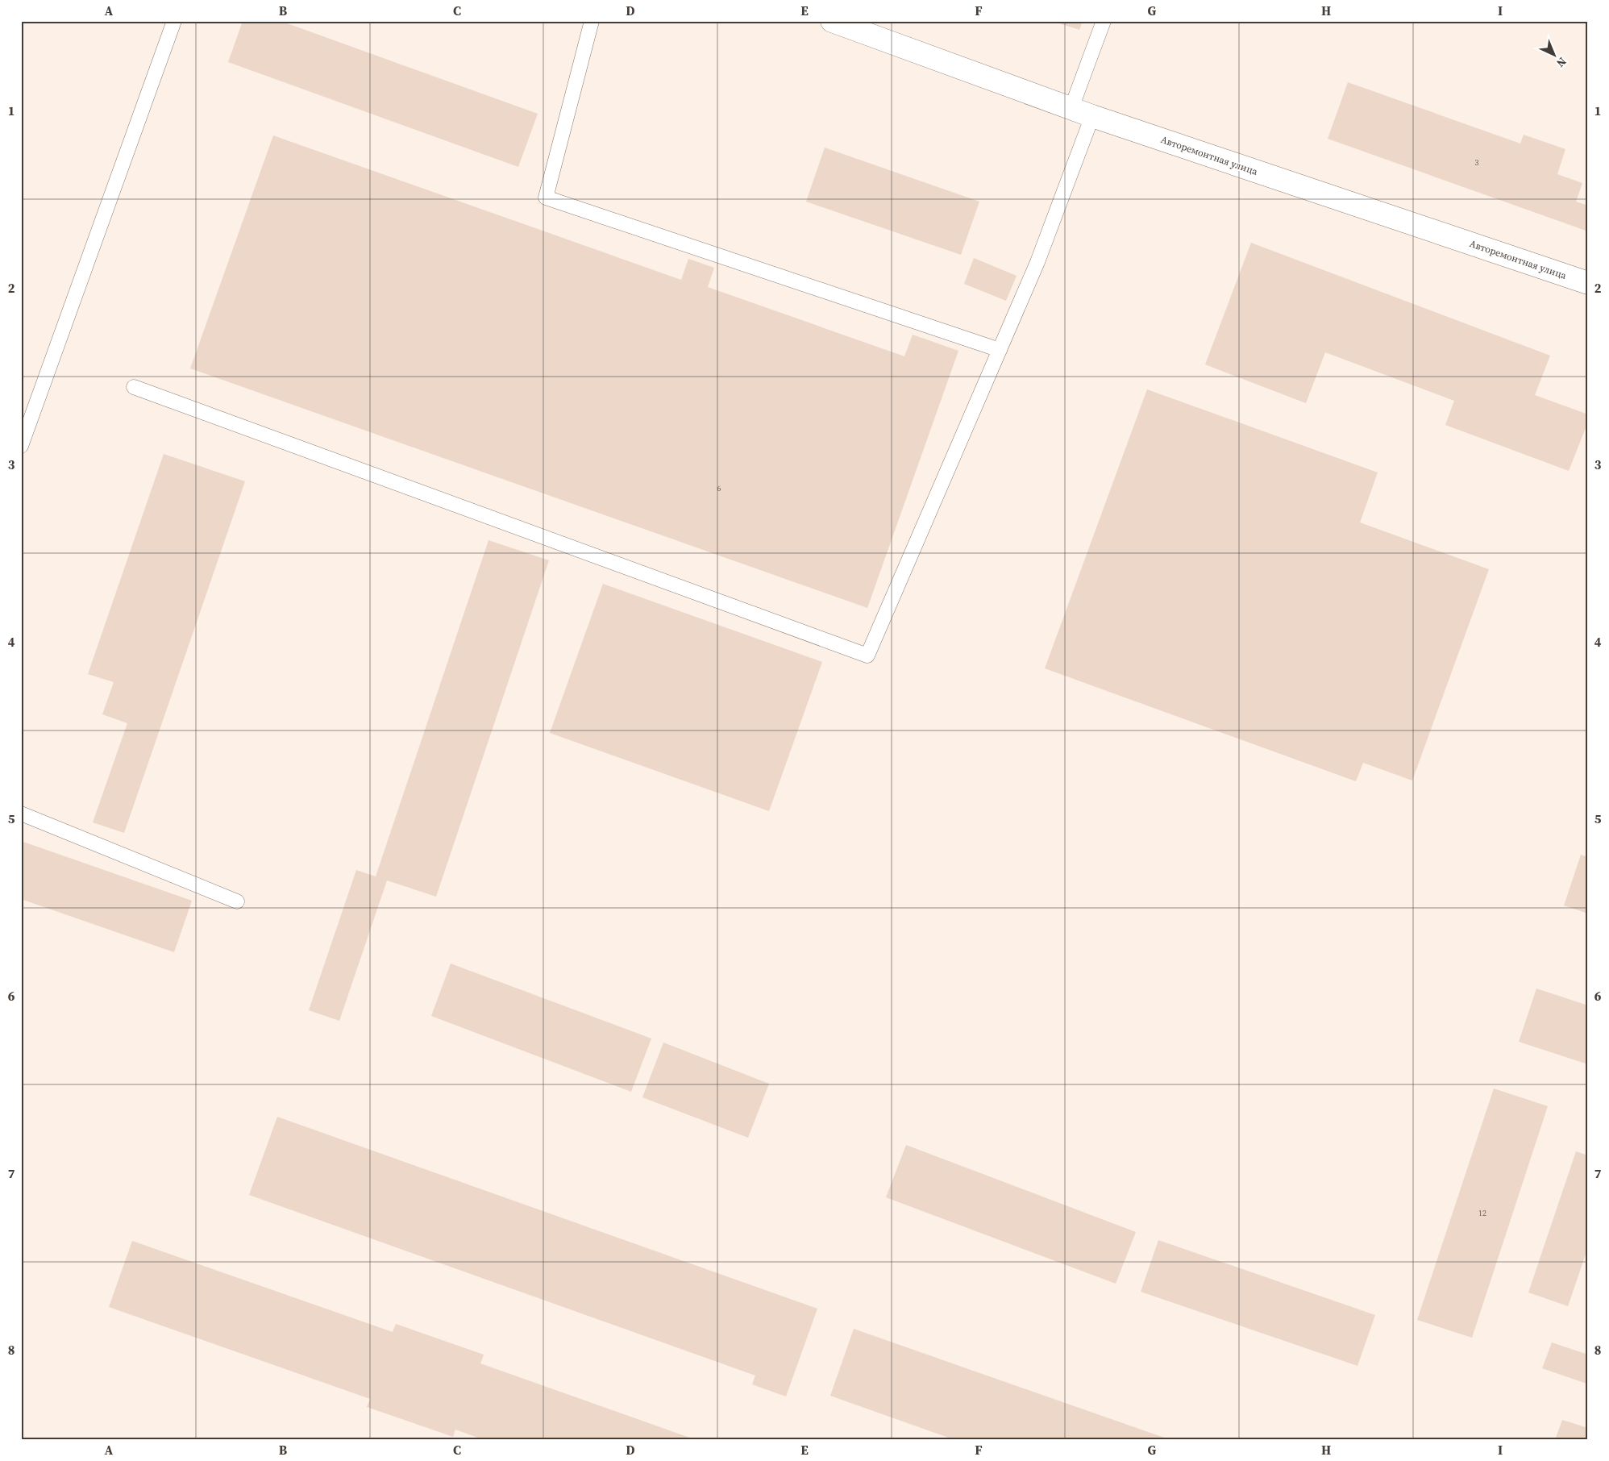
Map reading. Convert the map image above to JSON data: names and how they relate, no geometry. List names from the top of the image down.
{
  "streets": {
    "street": ["Авторемонтная улица"]
  },
  "house_numbers": ["3", "6", "12"],
  "north": "bottom right",
  "grid": {
    "columns": [
      "A",
      "B",
      "C",
      "D",
      "E",
      "F",
      "G",
      "H",
      "I"
    ],
    "rows": [
      "1",
      "2",
      "3",
      "4",
      "5",
      "6",
      "7",
      "8"
    ]
  }
}
